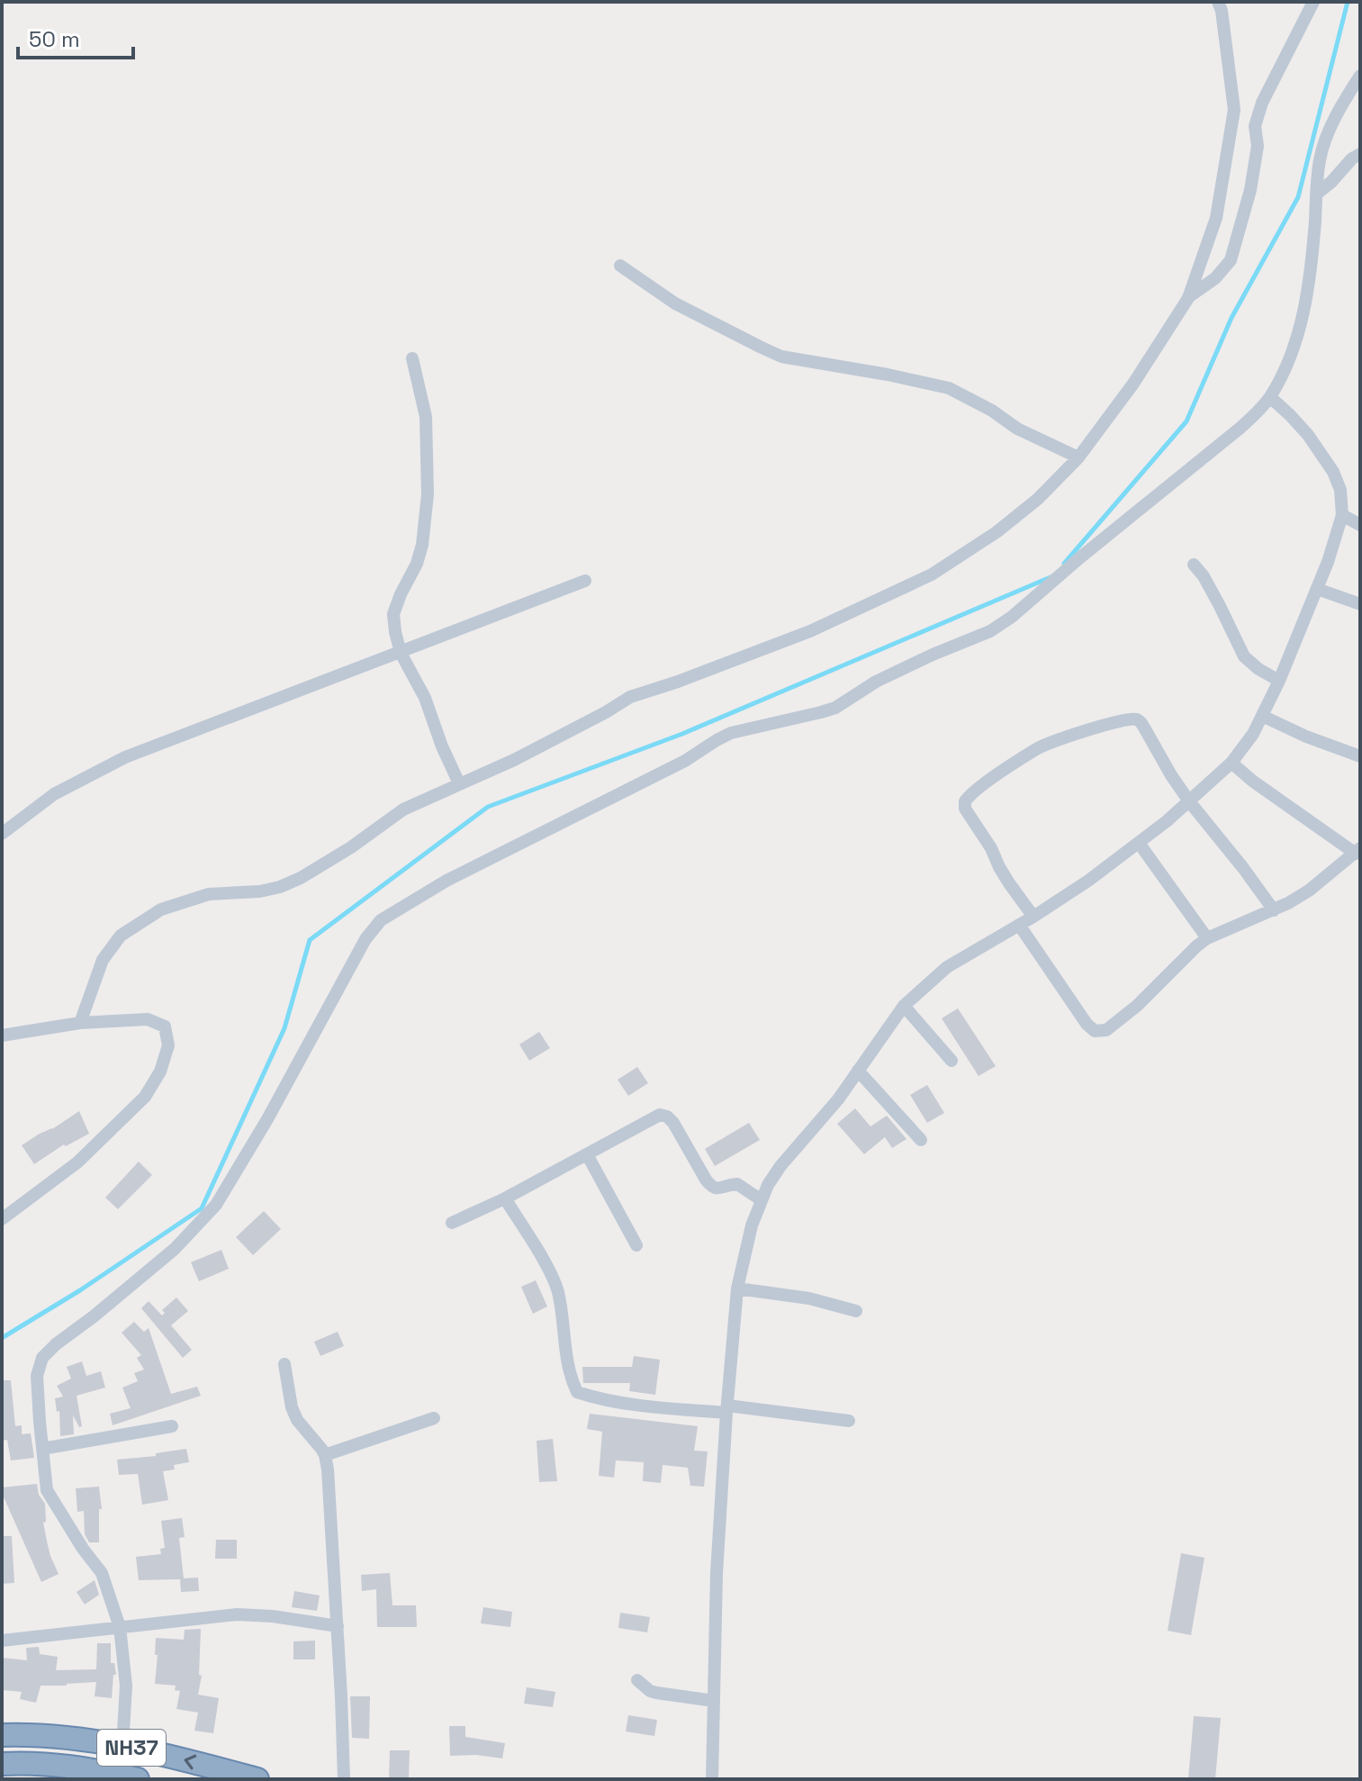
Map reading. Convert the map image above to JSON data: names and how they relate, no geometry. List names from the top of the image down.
{
  "streets": {
    "highway": ["NH37"]
  },
  "scale_bar": "50 m"
}
